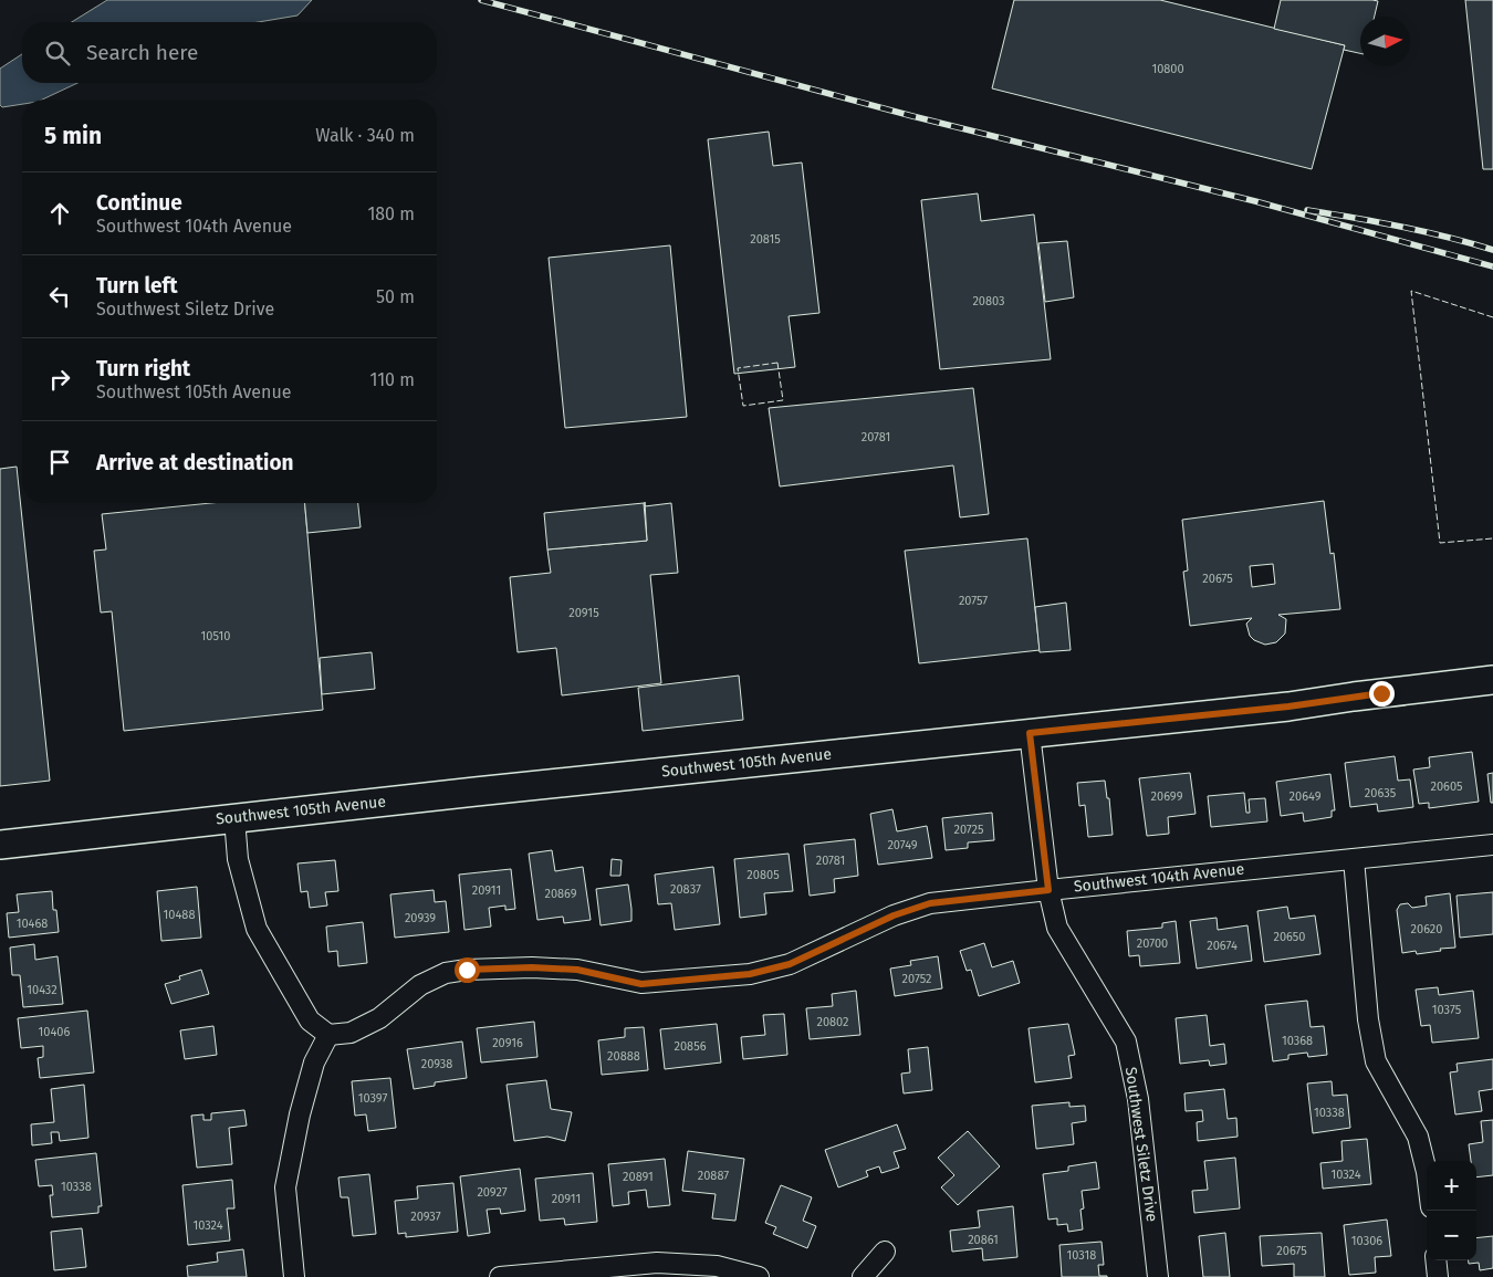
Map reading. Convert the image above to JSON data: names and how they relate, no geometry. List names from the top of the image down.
{
  "streets": {
    "street": ["Southwest 105th Avenue", "Southwest 104th Avenue", "Southwest Siletz Drive"]
  },
  "crossings": [
    ["Southwest 105th Avenue", "Southwest Siletz Drive"],
    ["Southwest 104th Avenue", "Southwest Siletz Drive"]
  ],
  "house_numbers": [
    "10800",
    "20815",
    "20803",
    "20781",
    "20675",
    "20757",
    "20915",
    "10510",
    "20605",
    "20635",
    "20699",
    "20649",
    "20725",
    "20749",
    "20781",
    "20805",
    "20837",
    "20911",
    "20869",
    "10488",
    "20939",
    "10468",
    "20620",
    "20650",
    "20700",
    "20674",
    "20752",
    "10432",
    "10375",
    "20802",
    "10406",
    "10368",
    "20916",
    "20856",
    "20888",
    "20938",
    "10397",
    "10338",
    "10324",
    "20887",
    "20891",
    "10338",
    "20927",
    "20911",
    "20937",
    "10324",
    "20861",
    "10306",
    "20675",
    "10318"
  ],
  "north": "right",
  "page": {
    "search": "Search here",
    "heading": ["5 min", "Walk · 340 m"],
    "list": [
      ["Continue", "Southwest 104th Avenue", "180 m"],
      ["Turn left", "Southwest Siletz Drive", "50 m"],
      ["Turn right", "Southwest 105th Avenue", "110 m"],
      "Arrive at destination"
    ],
    "map_buttons": ["+", "−"]
  }
}
